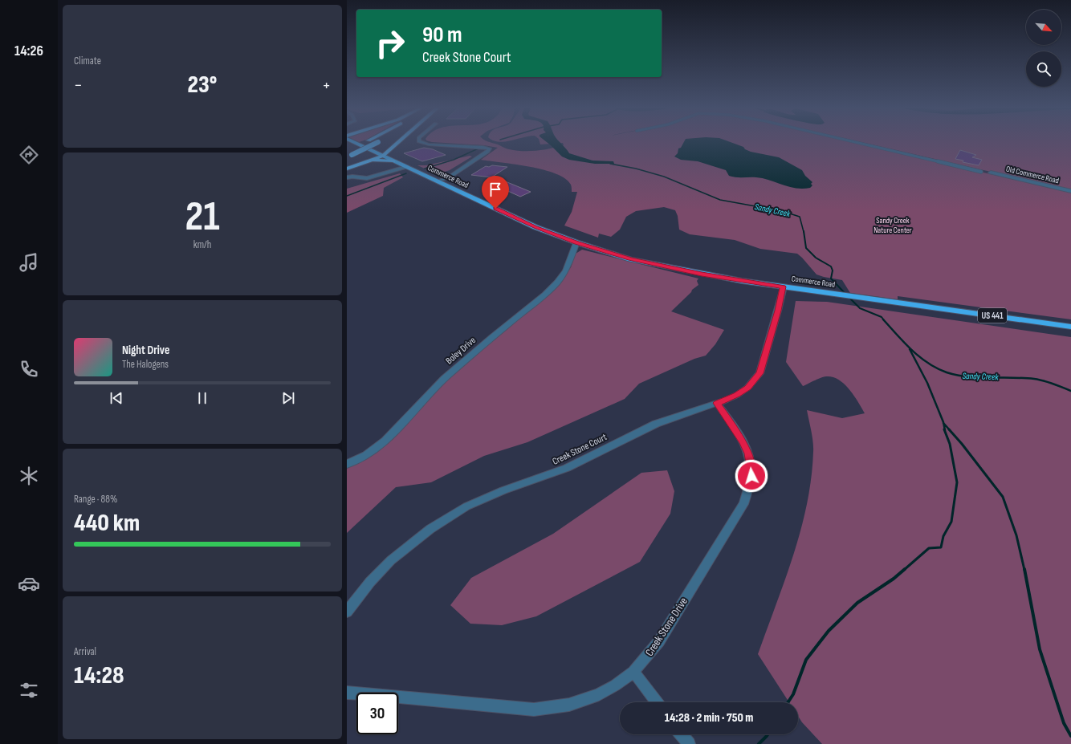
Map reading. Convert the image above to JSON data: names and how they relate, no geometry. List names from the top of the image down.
{
  "streets": {
    "highway": ["Commerce Road", "US 441"],
    "street": [
      "Old Commerce Road",
      "Boley Drive",
      "Creek Stone Court",
      "Creek Stone Drive"
    ]
  },
  "crossings": [
    ["Commerce Road", "Boley Drive"],
    ["Commerce Road", "Creek Stone Court"],
    ["Creek Stone Court", "Creek Stone Drive"]
  ],
  "water": ["Sandy Creek"],
  "parks": ["Sandy Creek Nature Center"],
  "north": "bottom right",
  "page": {
    "tabs": "14:26",
    "tile": [
      "Climate",
      ["21", "km/h"],
      ["Range · 88%", "440 km"],
      ["Arrival", "14:28"]
    ],
    "turn": ["90 m", "Creek Stone Court"],
    "heat": ["−", "23°", "+"],
    "song": ["Night Drive", "The Halogens"],
    "limit": "30",
    "trip": "14:28 · 2 min · 750 m"
  }
}
